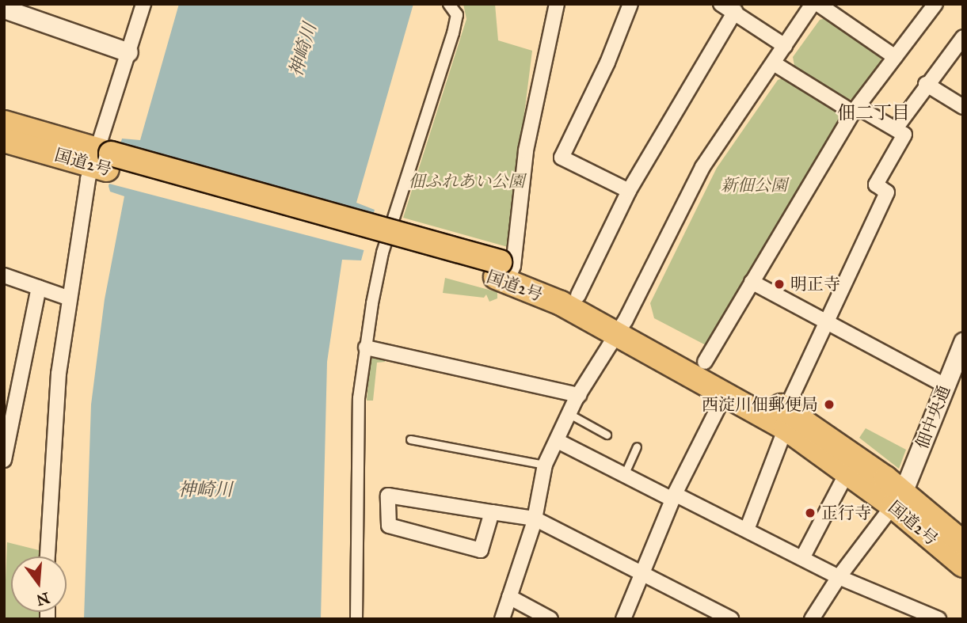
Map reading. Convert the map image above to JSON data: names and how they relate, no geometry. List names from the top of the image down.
{
  "streets": {
    "highway": ["国道2号"],
    "street": ["佃中央通"]
  },
  "crossings": [
    ["国道2号", "佃中央通"]
  ],
  "districts": ["佃二丁目"],
  "water": ["神崎川"],
  "parks": ["佃ふれあい公園", "新佃公園"],
  "places": ["明正寺", "西淀川佃郵便局", "正行寺"],
  "north": "bottom"
}
